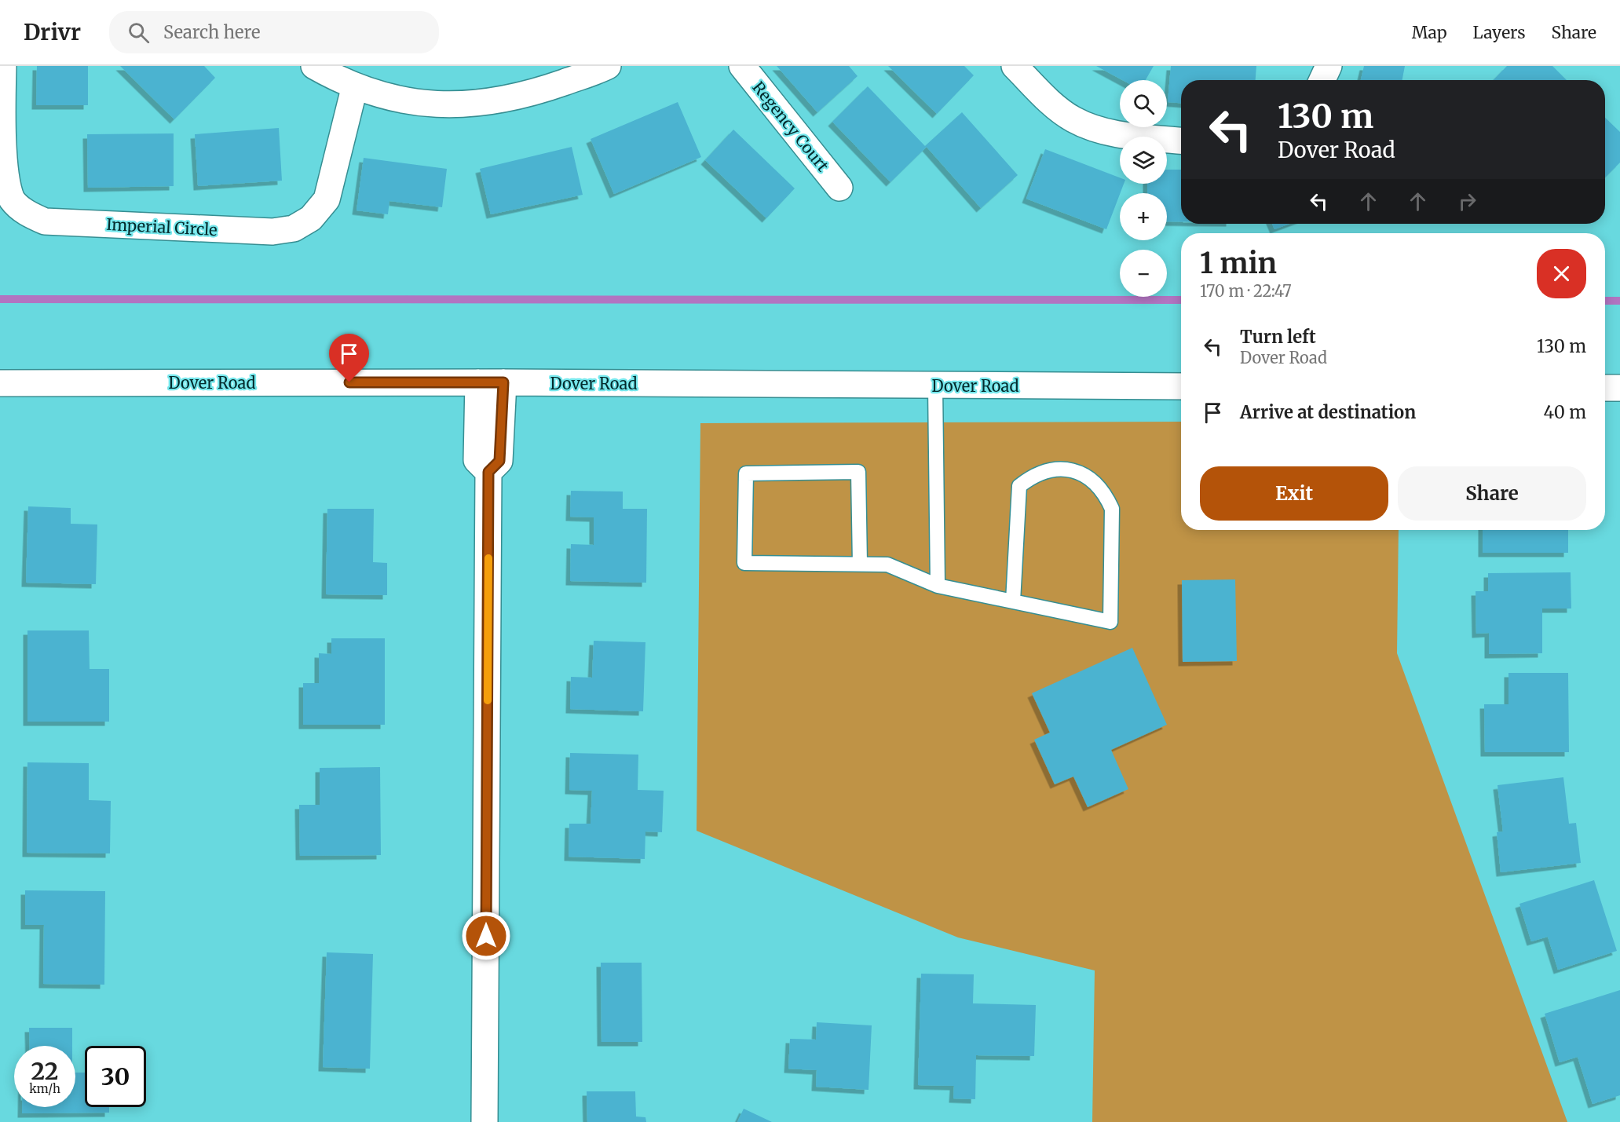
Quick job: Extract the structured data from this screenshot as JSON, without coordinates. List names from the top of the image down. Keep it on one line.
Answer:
{"streets":{"street":["Regency Court","Imperial Circle","Dover Road"]},"page":{"header":"Drivr","search":"Search here","nav":["Map","Layers","Share"],"map_buttons":["+","−"],"turn":["130 m","Dover Road"],"heading":["1 min","170 m · 22:47"],"list":[{"name":"Turn left","note":"Dover Road","value":"130 m"},{"name":"Arrive at destination","value":"40 m"}],"buttons":["Exit","Share"],"speed":"22 km/h","limit":"30"}}
